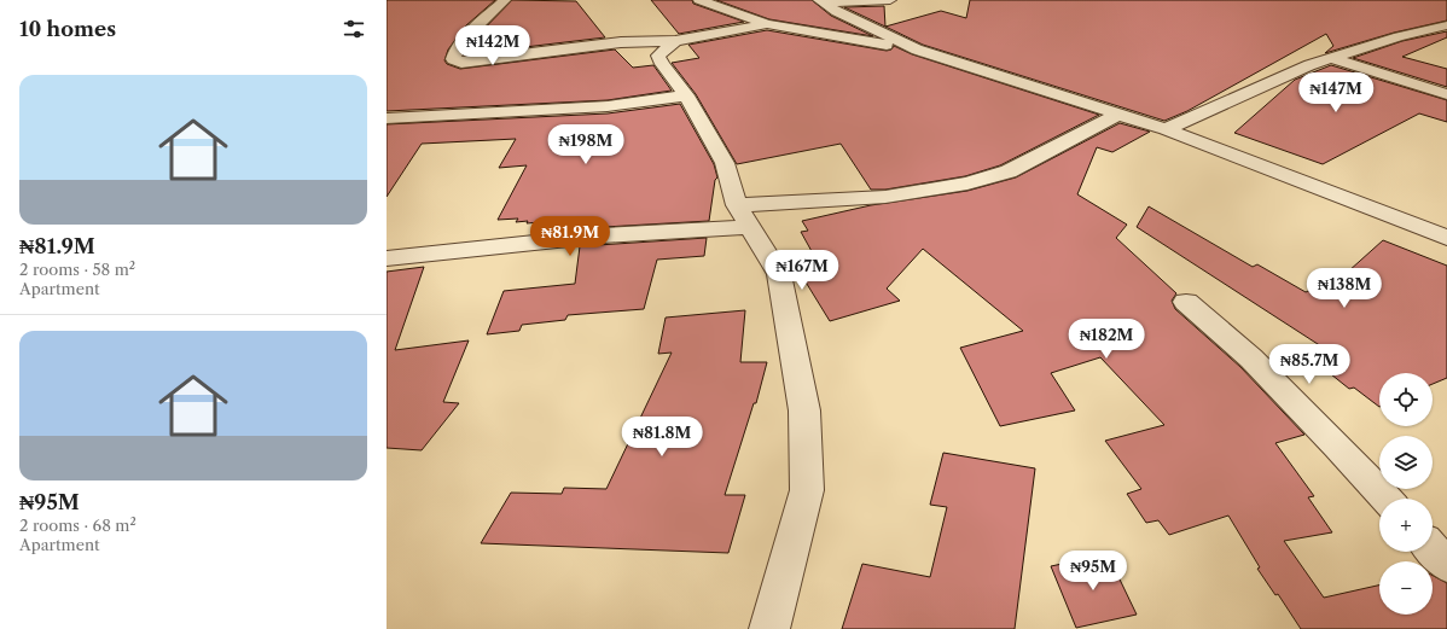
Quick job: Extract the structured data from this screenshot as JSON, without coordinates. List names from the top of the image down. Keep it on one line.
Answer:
{"page":{"heading":"10 homes","price":["₦142M","₦147M","₦198M","₦81.9M","₦167M","₦138M","₦182M","₦85.7M","₦81.8M","₦95M"],"list":[{"name":"₦81.9M","note":"2 rooms · 58 m² · Apartment"},{"name":"₦95M","note":"2 rooms · 68 m² · Apartment"}],"map_buttons":["+","−"]}}
